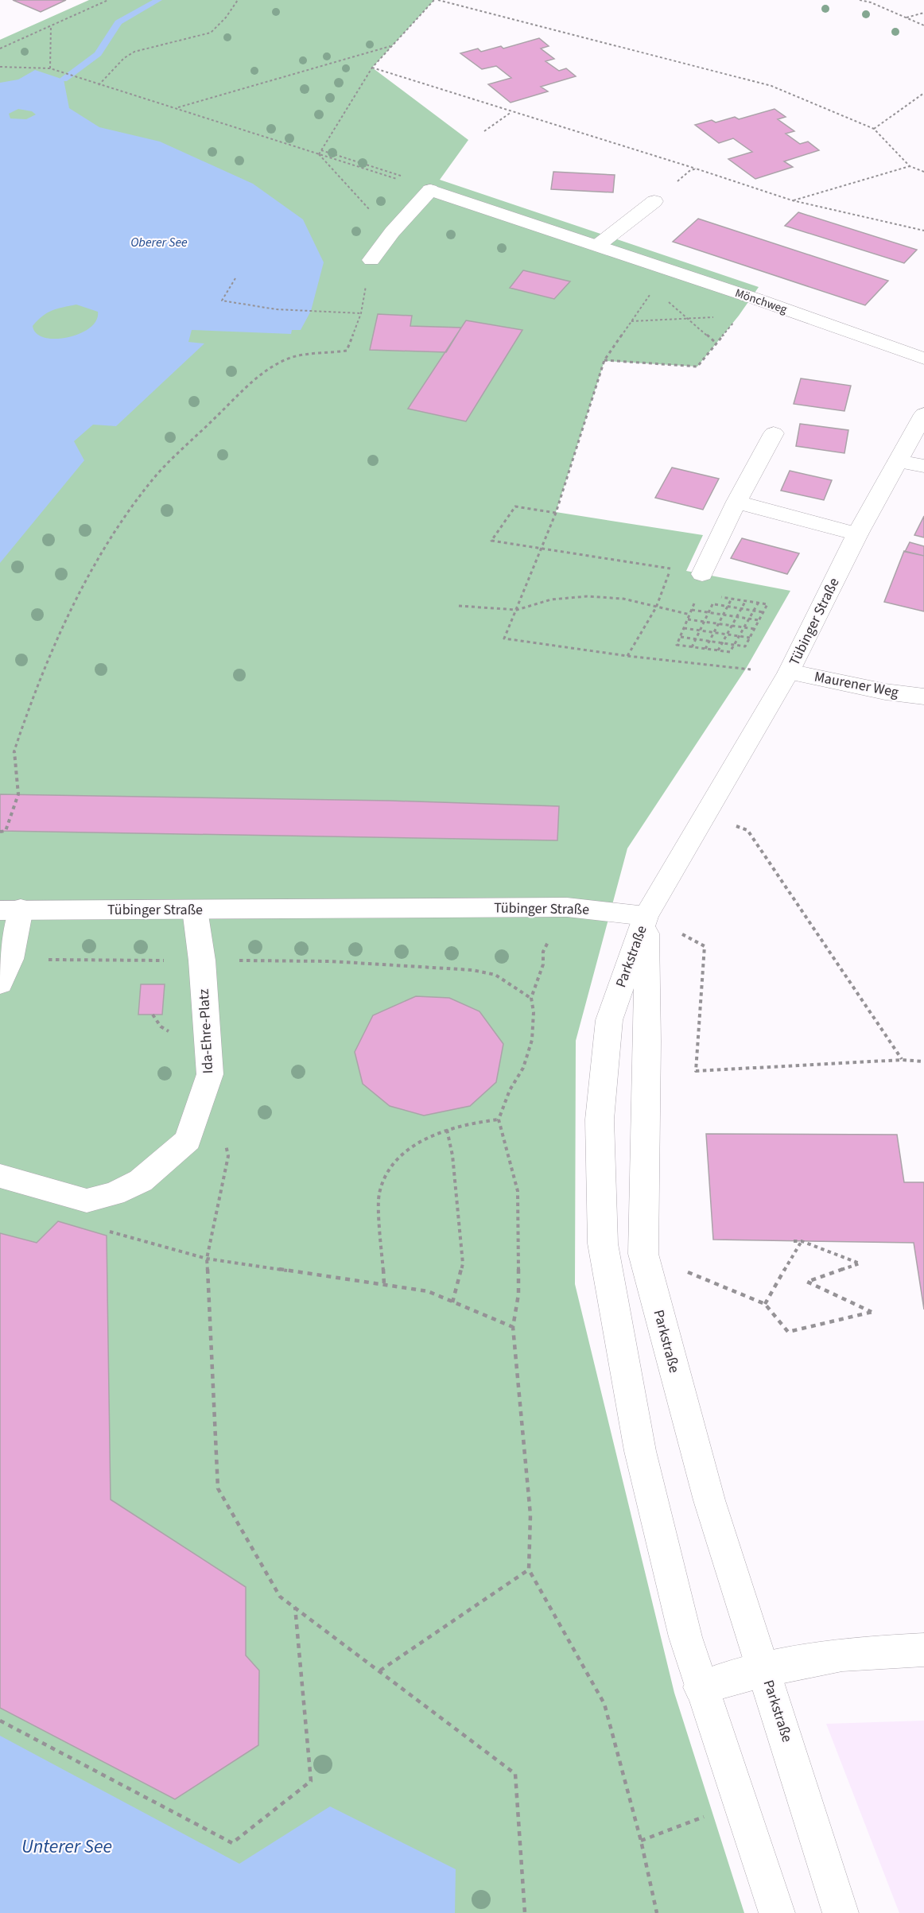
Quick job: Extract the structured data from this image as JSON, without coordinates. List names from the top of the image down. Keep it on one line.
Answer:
{"streets":{"main road":["Mönchweg","Tübinger Straße","Maurener Weg","Parkstraße","Ida-Ehre-Platz"]},"crossings":[["Tübinger Straße","Maurener Weg"],["Tübinger Straße","Parkstraße"],["Tübinger Straße","Ida-Ehre-Platz"]],"water":["Oberer See","Unterer See"]}
